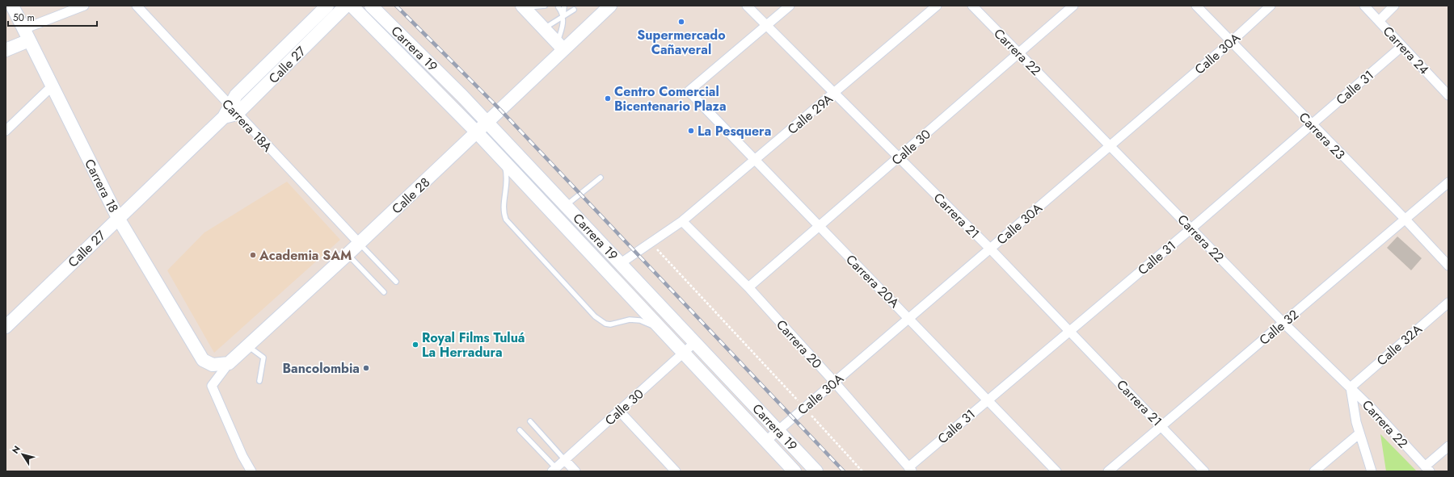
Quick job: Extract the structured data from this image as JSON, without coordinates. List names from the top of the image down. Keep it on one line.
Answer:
{"streets":{"main road":["Carrera 19","Calle 27","Carrera 18","Calle 28"],"street":["Carrera 24","Carrera 22","Calle 30A","Calle 31","Calle 29A","Carrera 18A","Carrera 23","Calle 30","Carrera 21","Carrera 20A","Calle 32","Carrera 20","Calle 32A"]},"crossings":[["Carrera 19","Calle 30A"],["Carrera 19","Calle 29A"],["Carrera 19","Calle 30"],["Carrera 19","Calle 28"],["Carrera 24","Calle 31"],["Carrera 22","Calle 30A"],["Carrera 22","Calle 31"],["Carrera 22","Calle 30"],["Carrera 22","Calle 32"],["Carrera 22","Calle 32A"],["Calle 30A","Carrera 23"],["Calle 30A","Carrera 21"],["Calle 30A","Carrera 20A"],["Calle 30A","Carrera 20"],["Calle 27","Carrera 18A"],["Calle 27","Carrera 18"],["Calle 31","Carrera 23"],["Calle 31","Carrera 21"],["Calle 31","Carrera 20A"],["Calle 31","Carrera 20"],["Calle 29A","Carrera 21"],["Calle 29A","Carrera 20A"],["Calle 29A","Carrera 20"],["Carrera 18A","Calle 28"],["Carrera 23","Calle 32"],["Calle 30","Carrera 21"],["Calle 30","Carrera 20A"],["Calle 30","Carrera 20"],["Carrera 18","Calle 28"],["Carrera 21","Carrera 20A"],["Carrera 21","Calle 32"]],"places":["Supermercado Cañaveral","Centro Comercial Bicentenario Plaza","La Pesquera","Academia SAM","Royal Films Tuluá La Herradura","Bancolombia"],"scale_bar":"50 m","north":"top left"}
